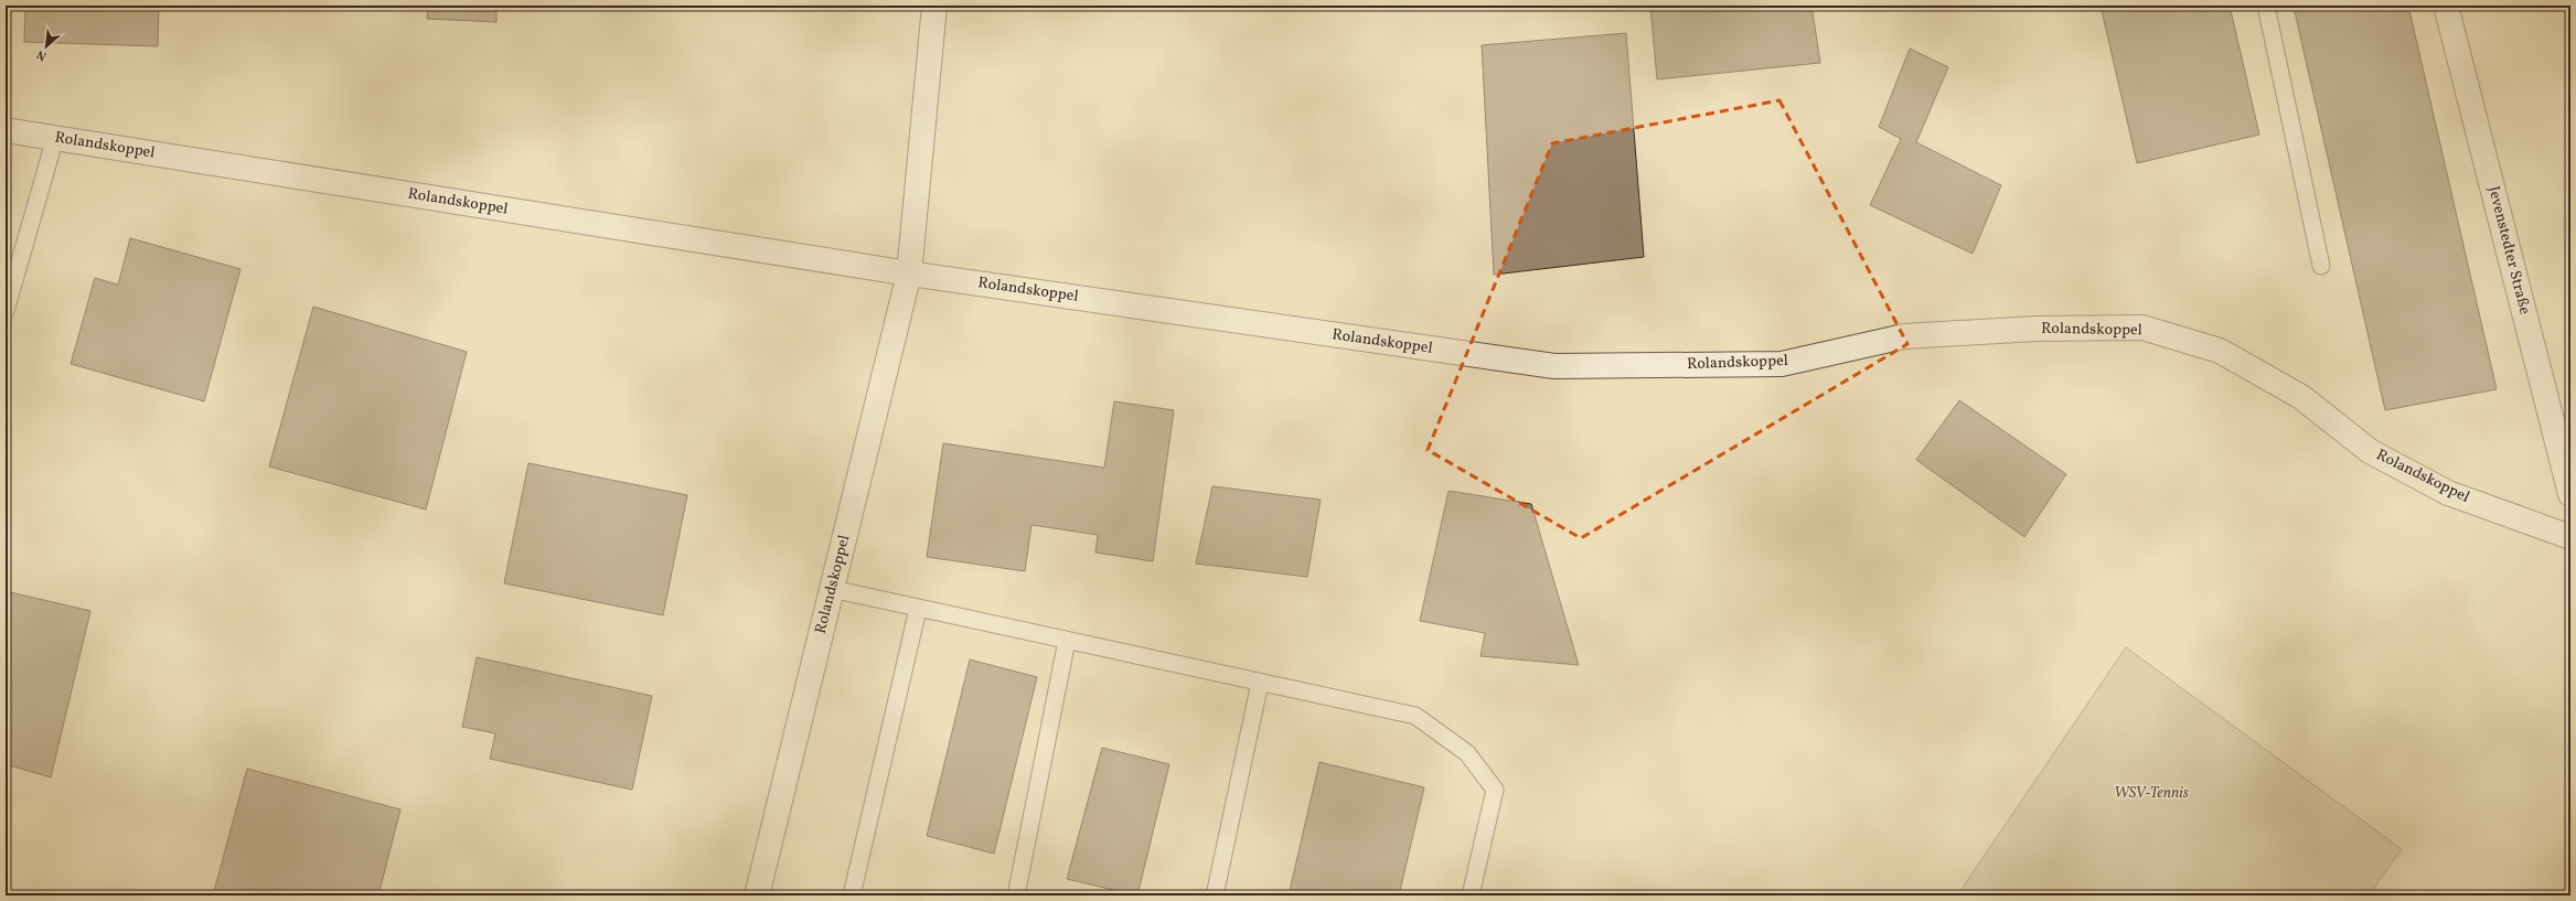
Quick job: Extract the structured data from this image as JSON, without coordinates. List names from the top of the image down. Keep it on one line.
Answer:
{"streets":{"street":["Rolandskoppel","Jevenstedter Straße"]},"parks":["WSV-Tennis"],"north":"bottom left"}
